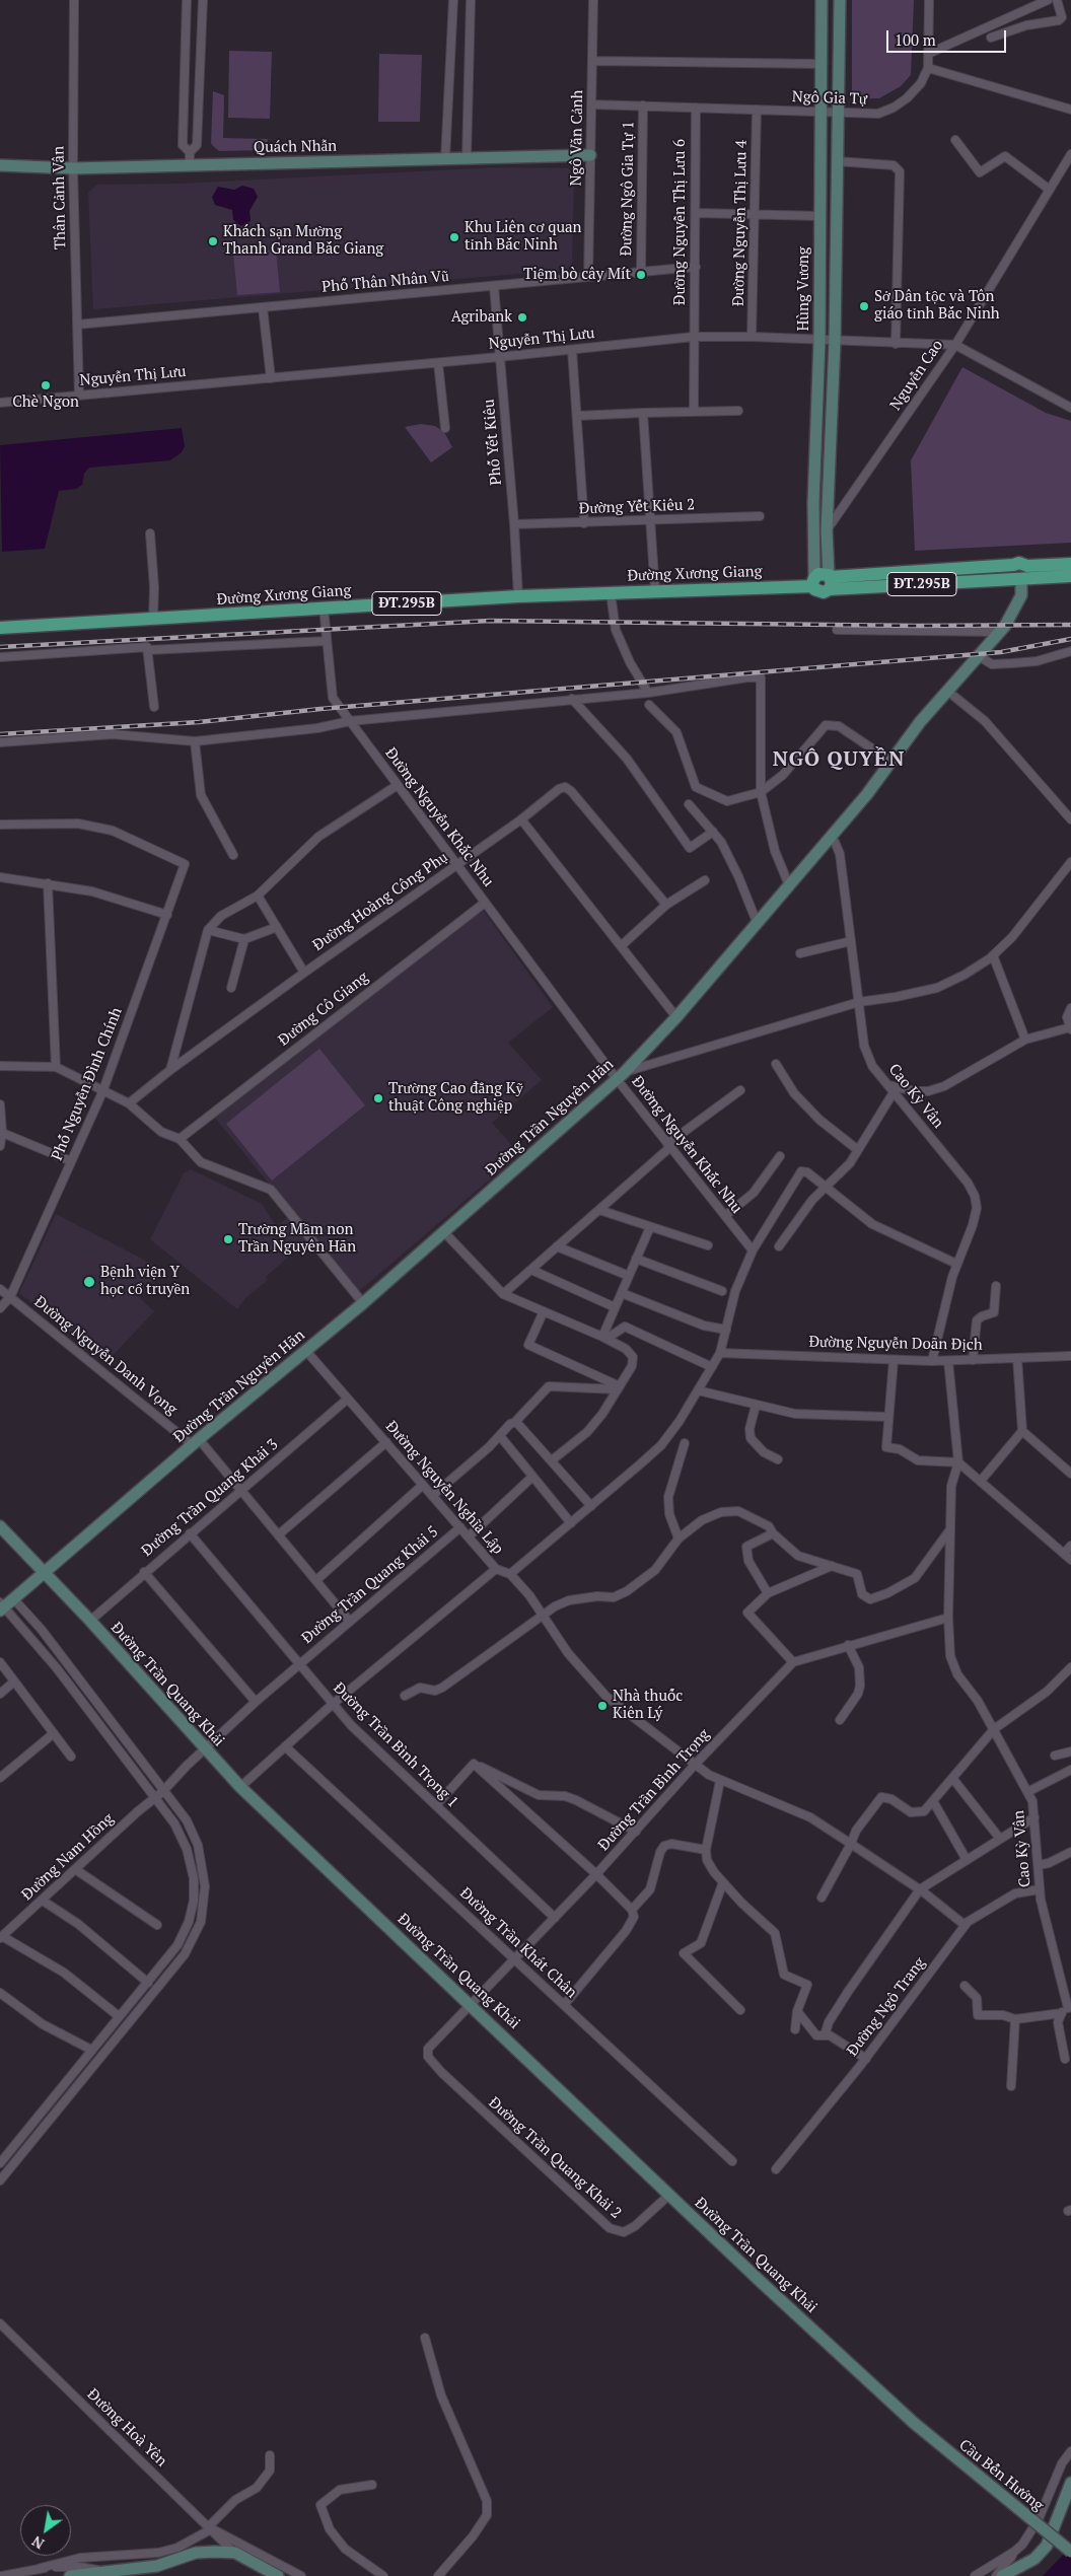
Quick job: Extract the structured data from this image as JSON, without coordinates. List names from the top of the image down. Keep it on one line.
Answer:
{"streets":{"main road":["Quách Nhẫn","Hùng Vương","Đường Xương Giang","ĐT.295B","Đường Trần Nguyên Hãn","Đường Trần Quang Khải","Cầu Bến Hướng"],"street":["Ngô Gia Tự","Ngô Văn Cảnh","Đường Ngô Gia Tự 1","Thân Cảnh Vân","Đường Nguyễn Thị Lưu 6","Đường Nguyễn Thị Lưu 4","Phố Thân Nhân Vũ","Nguyễn Thị Lưu","Nguyễn Cao","Phố Yết Kiêu","Đường Yết Kiêu 2","Đường Nguyễn Khắc Nhu","Đường Hoàng Công Phụ","Đường Cô Giang","Phố Nguyễn Đình Chính","Cao Kỳ Vân","Đường Nguyễn Doãn Địch","Đường Nguyễn Danh Vọng","Đường Nguyễn Nghĩa Lập","Đường Trần Quang Khải 3","Đường Trần Quang Khải 5","Đường Trần Bình Trọng 1","Đường Trần Bình Trọng","Đường Nam Hồng","Đường Trần Khát Chân","Đường Ngô Trang","Đường Trần Quang Khải 2","Đường Hoà Yên"]},"crossings":[["Ngô Gia Tự","Ngô Văn Cảnh"],["Ngô Gia Tự","Đường Ngô Gia Tự 1"],["Ngô Gia Tự","Đường Nguyễn Thị Lưu 6"],["Ngô Gia Tự","Đường Nguyễn Thị Lưu 4"],["Ngô Gia Tự","Hùng Vương"],["Ngô Văn Cảnh","Quách Nhẫn"],["Ngô Văn Cảnh","Phố Thân Nhân Vũ"],["Quách Nhẫn","Thân Cảnh Vân"],["Đường Ngô Gia Tự 1","Phố Thân Nhân Vũ"],["Thân Cảnh Vân","Phố Thân Nhân Vũ"],["Thân Cảnh Vân","Nguyễn Thị Lưu"],["Đường Nguyễn Thị Lưu 6","Phố Thân Nhân Vũ"],["Đường Nguyễn Thị Lưu 6","Nguyễn Thị Lưu"],["Đường Nguyễn Thị Lưu 4","Nguyễn Thị Lưu"],["Phố Thân Nhân Vũ","Phố Yết Kiêu"],["Hùng Vương","Nguyễn Thị Lưu"],["Hùng Vương","Nguyễn Cao"],["Hùng Vương","Đường Xương Giang"],["Hùng Vương","ĐT.295B"],["Nguyễn Thị Lưu","Nguyễn Cao"],["Nguyễn Thị Lưu","Phố Yết Kiêu"],["Phố Yết Kiêu","Đường Yết Kiêu 2"],["Phố Yết Kiêu","Đường Xương Giang"],["Đường Xương Giang","ĐT.295B"],["Đường Xương Giang","Đường Nguyễn Khắc Nhu"],["ĐT.295B","Đường Trần Nguyên Hãn"],["Đường Nguyễn Khắc Nhu","Đường Hoàng Công Phụ"],["Đường Nguyễn Khắc Nhu","Đường Cô Giang"],["Đường Nguyễn Khắc Nhu","Đường Trần Nguyên Hãn"],["Phố Nguyễn Đình Chính","Đường Nguyễn Danh Vọng"],["Cao Kỳ Vân","Đường Trần Nguyên Hãn"],["Cao Kỳ Vân","Đường Nguyễn Doãn Địch"],["Cao Kỳ Vân","Đường Trần Bình Trọng"],["Cao Kỳ Vân","Đường Ngô Trang"],["Đường Trần Nguyên Hãn","Đường Nguyễn Danh Vọng"],["Đường Trần Nguyên Hãn","Đường Nguyễn Nghĩa Lập"],["Đường Trần Nguyên Hãn","Đường Trần Quang Khải"],["Đường Nguyễn Danh Vọng","Đường Trần Quang Khải 3"],["Đường Nguyễn Danh Vọng","Đường Trần Quang Khải 5"],["Đường Nguyễn Nghĩa Lập","Đường Trần Quang Khải 3"],["Đường Nguyễn Nghĩa Lập","Đường Trần Quang Khải 5"],["Đường Nguyễn Nghĩa Lập","Đường Trần Bình Trọng"],["Đường Nguyễn Nghĩa Lập","Đường Ngô Trang"],["Đường Trần Quang Khải 3","Đường Trần Quang Khải"],["Đường Trần Quang Khải 3","Đường Trần Bình Trọng 1"],["Đường Trần Quang Khải 5","Đường Trần Bình Trọng 1"],["Đường Trần Quang Khải 5","Đường Nam Hồng"],["Đường Trần Quang Khải","Đường Trần Bình Trọng"],["Đường Trần Quang Khải","Đường Nam Hồng"],["Đường Trần Quang Khải","Đường Trần Quang Khải 2"],["Đường Trần Quang Khải","Cầu Bến Hướng"],["Đường Trần Bình Trọng 1","Đường Trần Bình Trọng"],["Đường Trần Bình Trọng","Đường Trần Khát Chân"],["Đường Trần Bình Trọng","Đường Trần Quang Khải 2"]],"districts":["NGÔ QUYỀN"],"places":["Khu Liên cơ quan tỉnh Bắc Ninh","Khách sạn Mường Thanh Grand Bắc Giang","Tiệm bò cây Mít","Sở Dân tộc và Tôn giáo tỉnh Bắc Ninh","Agribank","Chè Ngon","Trường Cao đẳng Kỹ thuật Công nghiệp","Trường Mầm non Trần Nguyên Hãn","Bệnh viện Y học cổ truyền","Nhà thuốc Kiên Lý"],"scale_bar":"100 m","north":"bottom left"}
